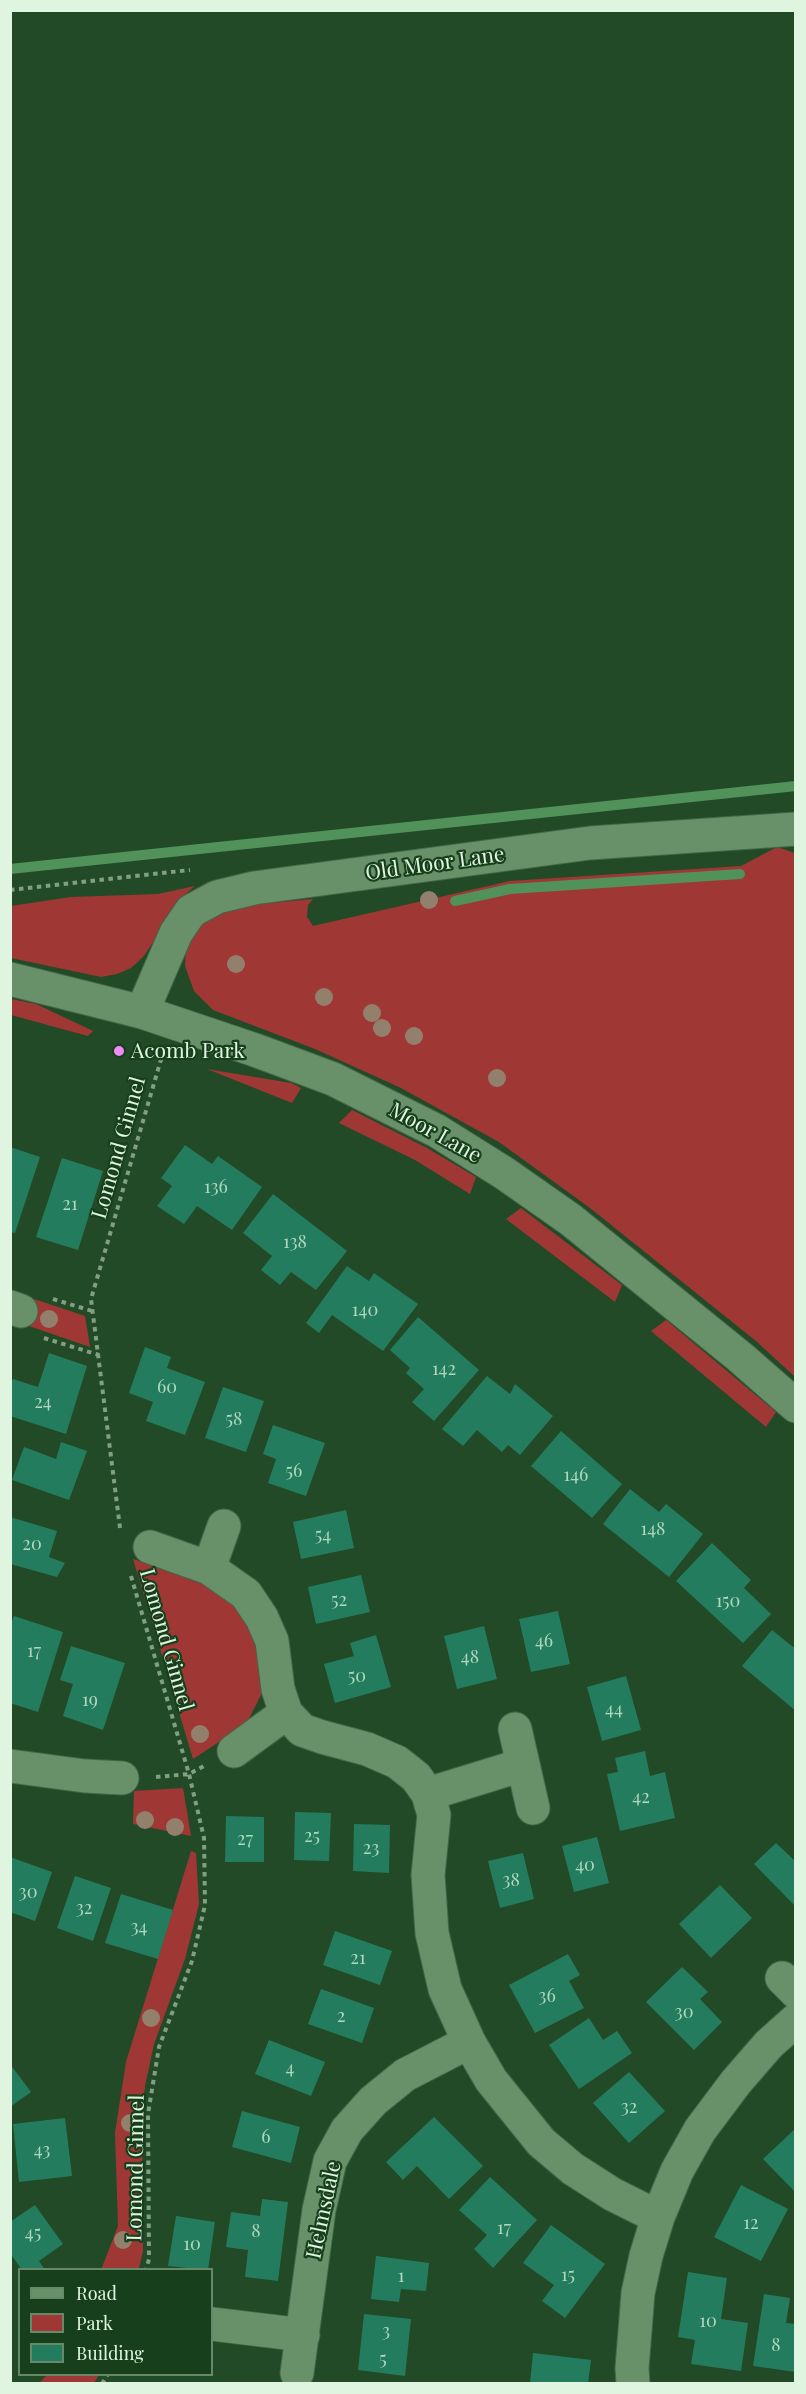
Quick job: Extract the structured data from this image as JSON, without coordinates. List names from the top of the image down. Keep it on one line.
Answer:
{"streets":{"street":["Old Moor Lane","Moor Lane","Helmsdale"],"path":["Lomond Ginnel"]},"crossings":[["Old Moor Lane","Moor Lane"],["Old Moor Lane","Lomond Ginnel"],["Moor Lane","Lomond Ginnel"]],"places":["Acomb Park"],"house_numbers":["136","21","138","140","142","60","24","58","56","146","148","54","20","52","150","46","17","48","50","19","44","42","25","27","23","40","38","30","32","34","21","36","30","2","4","32","6","43","12","17","8","45","10","15","1","10","3","8","5"],"legend":["Road","Park","Building"]}
